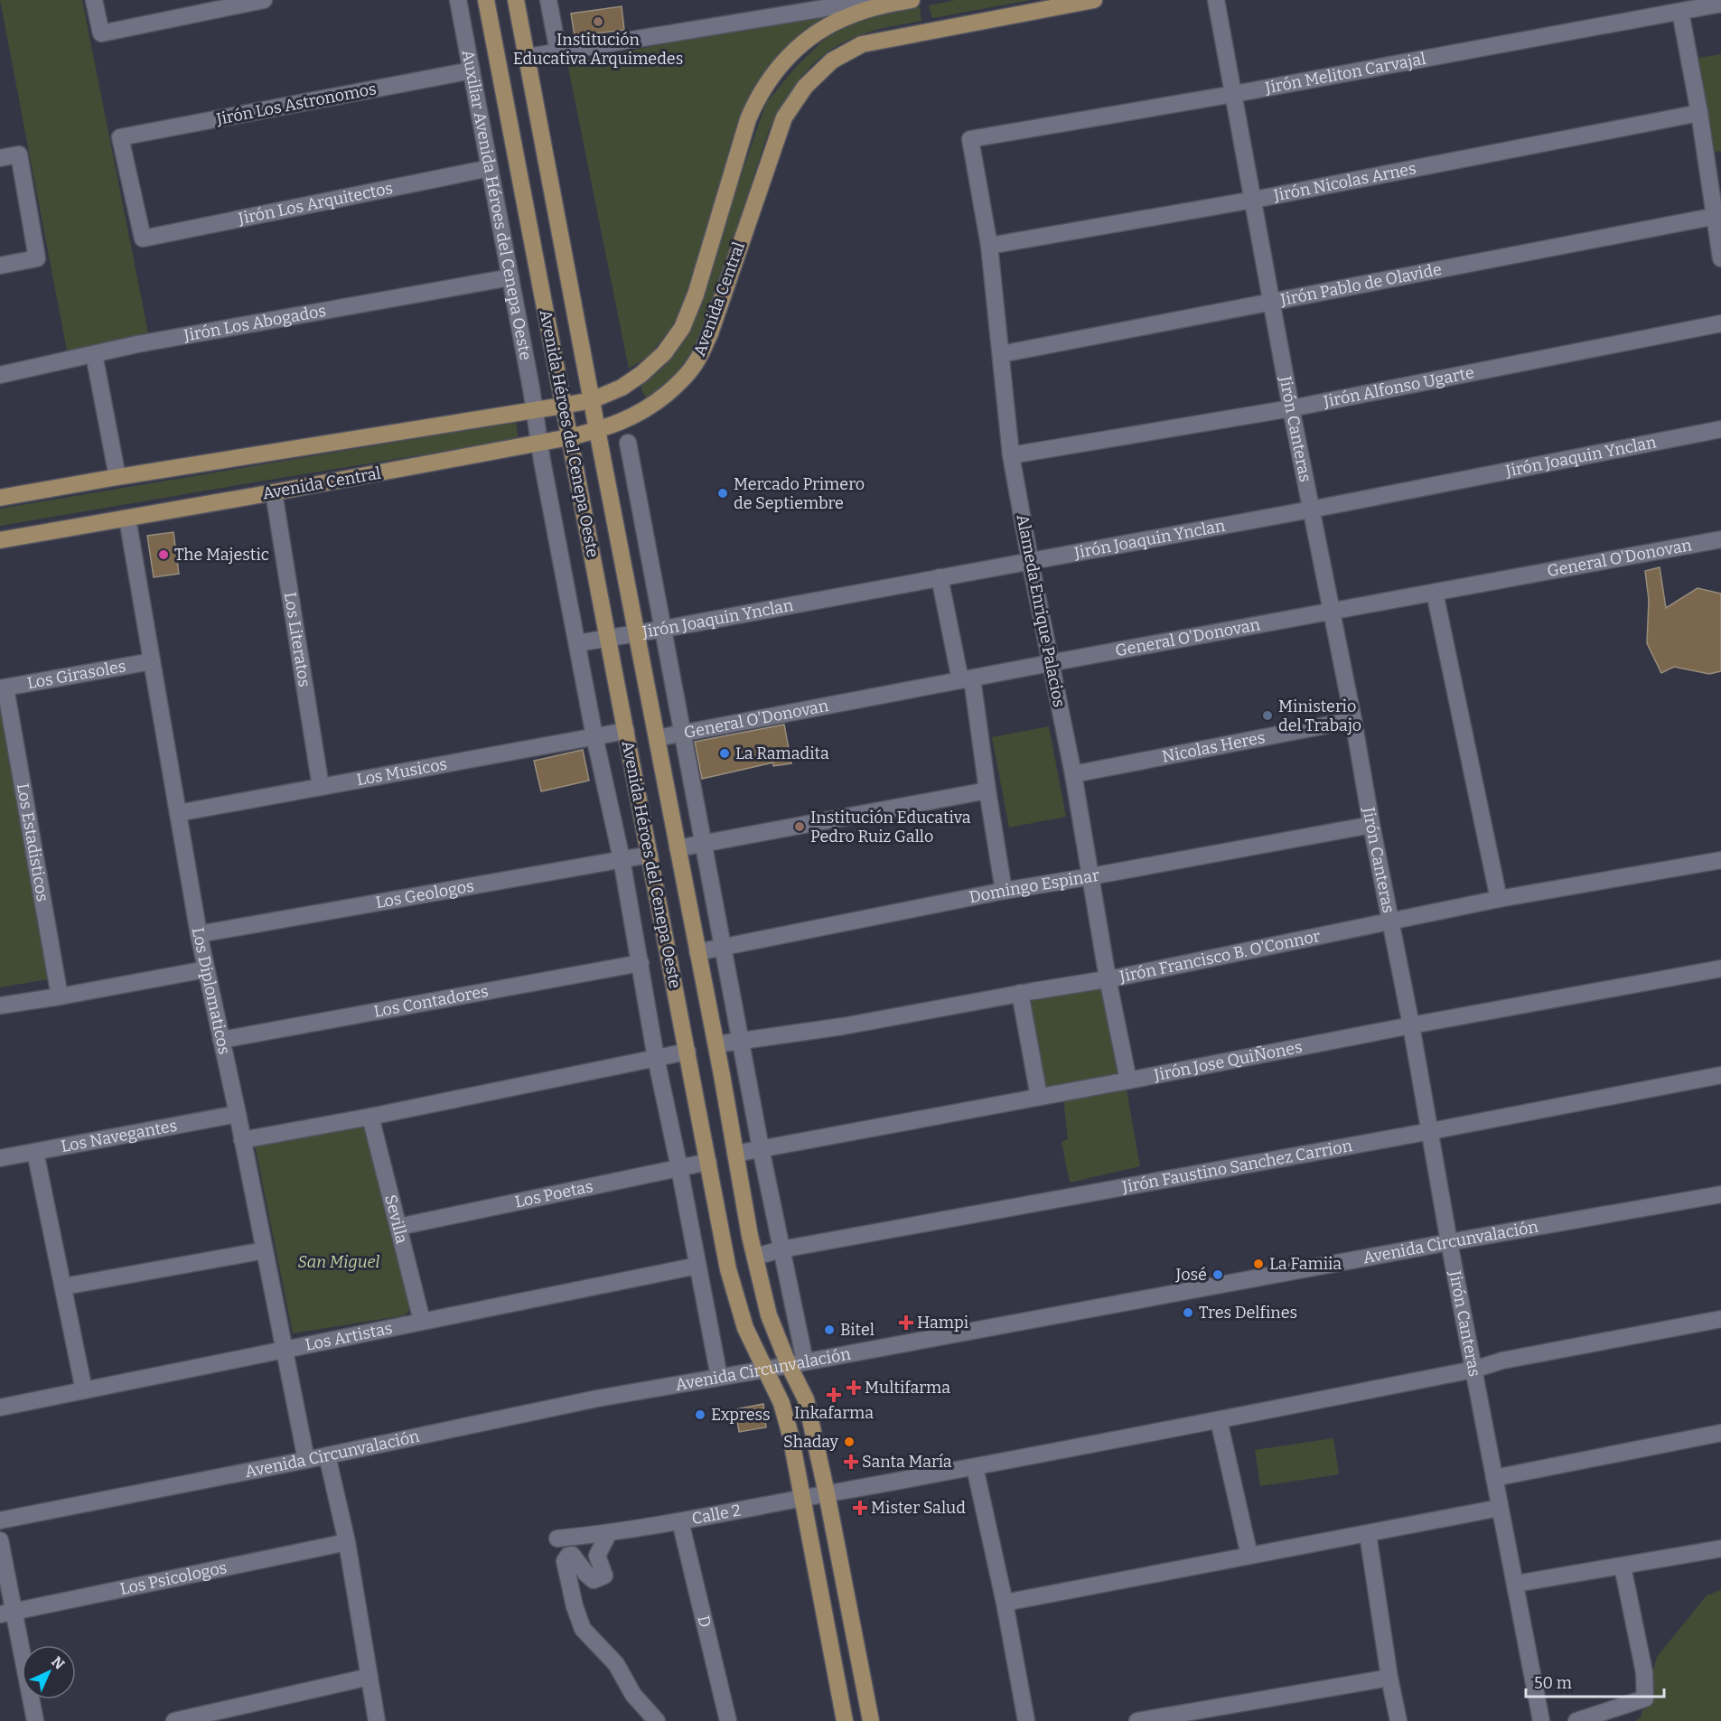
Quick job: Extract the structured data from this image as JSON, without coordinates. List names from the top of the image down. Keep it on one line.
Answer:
{"streets":{"main road":["Avenida Central","Avenida Héroes del Cenepa Oeste"],"street":["Jirón Meliton Carvajal","Jirón Los Astronomos","Jirón Nicolas Arnes","Jirón Los Arquitectos","Auxiliar Avenida Héroes del Cenepa Oeste","Jirón Pablo de Olavide","Jirón Los Abogados","Jirón Alfonso Ugarte","Jirón Canteras","Jirón Joaquin Ynclan","General O'Donovan","Alameda Enrique Palacios","Los Literatos","Los Girasoles","Nicolas Heres","Los Musicos","Los Estadisticos","Domingo Espinar","Los Geologos","Jirón Francisco B. O'Connor","Los Diplomaticos","Los Contadores","Jirón Jose QuiÑones","Los Navegantes","Jirón Faustino Sanchez Carrion","Los Poetas","Sevilla","Avenida Circunvalación","Los Artistas","Calle 2","Los Psicologos","D"]},"crossings":[["Jirón Meliton Carvajal","Jirón Canteras"],["Jirón Meliton Carvajal","Alameda Enrique Palacios"],["Jirón Los Astronomos","Jirón Los Arquitectos"],["Jirón Los Astronomos","Auxiliar Avenida Héroes del Cenepa Oeste"],["Jirón Nicolas Arnes","Jirón Canteras"],["Jirón Nicolas Arnes","Alameda Enrique Palacios"],["Jirón Los Arquitectos","Auxiliar Avenida Héroes del Cenepa Oeste"],["Auxiliar Avenida Héroes del Cenepa Oeste","Avenida Central"],["Auxiliar Avenida Héroes del Cenepa Oeste","Jirón Los Abogados"],["Auxiliar Avenida Héroes del Cenepa Oeste","Jirón Joaquin Ynclan"],["Auxiliar Avenida Héroes del Cenepa Oeste","Los Musicos"],["Auxiliar Avenida Héroes del Cenepa Oeste","Los Geologos"],["Auxiliar Avenida Héroes del Cenepa Oeste","Los Contadores"],["Auxiliar Avenida Héroes del Cenepa Oeste","Los Poetas"],["Auxiliar Avenida Héroes del Cenepa Oeste","Avenida Circunvalación"],["Auxiliar Avenida Héroes del Cenepa Oeste","Los Artistas"],["Jirón Pablo de Olavide","Jirón Canteras"],["Jirón Pablo de Olavide","Alameda Enrique Palacios"],["Avenida Central","Avenida Héroes del Cenepa Oeste"],["Avenida Central","Los Literatos"],["Avenida Central","Los Diplomaticos"],["Jirón Alfonso Ugarte","Jirón Canteras"],["Jirón Alfonso Ugarte","Alameda Enrique Palacios"],["Jirón Canteras","Jirón Joaquin Ynclan"],["Jirón Canteras","General O'Donovan"],["Jirón Canteras","Nicolas Heres"],["Jirón Canteras","Domingo Espinar"],["Jirón Canteras","Jirón Francisco B. O'Connor"],["Jirón Canteras","Jirón Jose QuiÑones"],["Jirón Canteras","Jirón Faustino Sanchez Carrion"],["Jirón Canteras","Avenida Circunvalación"],["Jirón Canteras","Calle 2"],["Avenida Héroes del Cenepa Oeste","Jirón Joaquin Ynclan"],["Avenida Héroes del Cenepa Oeste","General O'Donovan"],["Avenida Héroes del Cenepa Oeste","Los Musicos"],["Avenida Héroes del Cenepa Oeste","Domingo Espinar"],["Avenida Héroes del Cenepa Oeste","Los Geologos"],["Avenida Héroes del Cenepa Oeste","Jirón Francisco B. O'Connor"],["Avenida Héroes del Cenepa Oeste","Jirón Jose QuiÑones"],["Avenida Héroes del Cenepa Oeste","Jirón Faustino Sanchez Carrion"],["Avenida Héroes del Cenepa Oeste","Los Poetas"],["Avenida Héroes del Cenepa Oeste","Avenida Circunvalación"],["Avenida Héroes del Cenepa Oeste","Calle 2"],["Jirón Joaquin Ynclan","Alameda Enrique Palacios"],["General O'Donovan","Alameda Enrique Palacios"],["Alameda Enrique Palacios","Nicolas Heres"],["Alameda Enrique Palacios","Domingo Espinar"],["Alameda Enrique Palacios","Jirón Francisco B. O'Connor"],["Alameda Enrique Palacios","Jirón Jose QuiÑones"],["Los Literatos","Los Musicos"],["Los Girasoles","Los Estadisticos"],["Los Girasoles","Los Diplomaticos"],["Los Musicos","Los Diplomaticos"],["Los Geologos","Los Diplomaticos"],["Los Diplomaticos","Los Contadores"],["Los Diplomaticos","Los Navegantes"],["Los Diplomaticos","Avenida Circunvalación"],["Los Diplomaticos","Los Artistas"],["Los Poetas","Sevilla"],["Sevilla","Los Artistas"],["Calle 2","D"]],"parks":["San Miguel"],"places":{"other":["Institución Educativa Arquimedes","Mercado Primero de Septiembre","The Majestic","Ministerio del Trabajo","La Ramadita","Institución Educativa Pedro Ruiz Gallo","La Famiia","José","Tres Delfines","Bitel","Express","Shaday"],"health":["Hampi","Multifarma","Inkafarma","Santa María","Mister Salud"]},"scale_bar":"50 m","north":"top right"}
